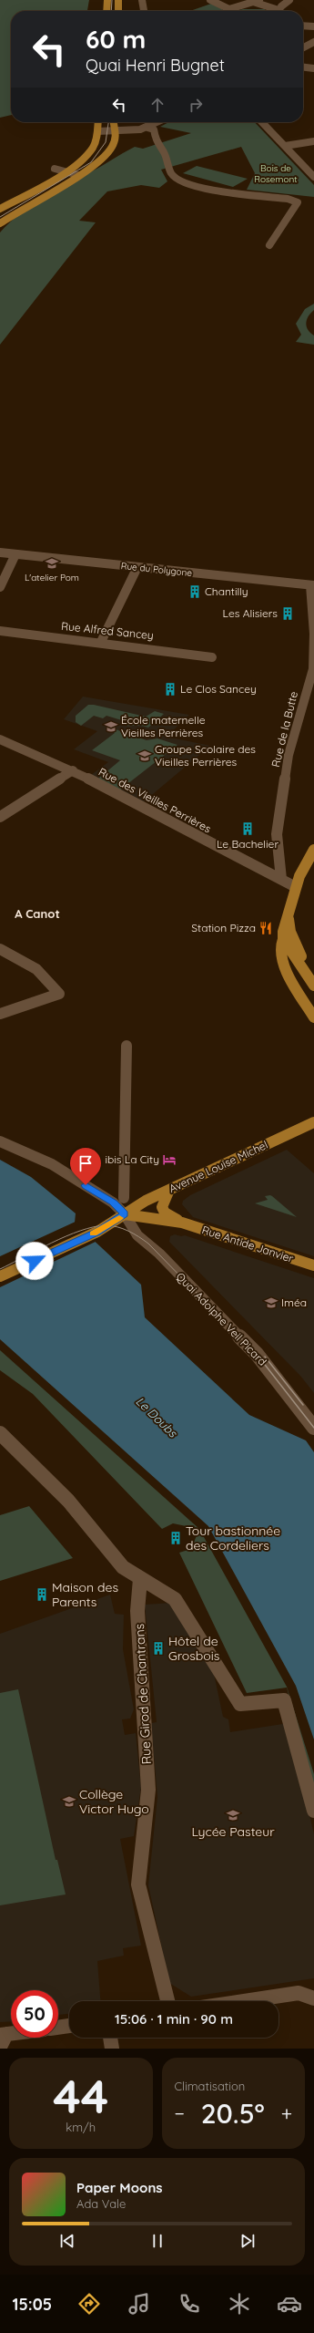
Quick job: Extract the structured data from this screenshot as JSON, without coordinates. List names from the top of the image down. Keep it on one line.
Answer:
{"streets":{"main road":["Avenue Louise Michel","Rue Antide Janvier"],"street":["Rue du Polygone","Rue Alfred Sancey","Rue de la Butte","Rue des Vieilles Perrières","Quai Adolphe Veil Picard","Rue Girod de Chantrans"]},"crossings":[["Rue du Polygone","Rue de la Butte"],["Rue de la Butte","Rue des Vieilles Perrières"],["Avenue Louise Michel","Rue Antide Janvier"],["Avenue Louise Michel","Quai Adolphe Veil Picard"],["Rue Antide Janvier","Quai Adolphe Veil Picard"]],"districts":["A Canot"],"water":["Le Doubs"],"parks":["Bois de Rosemont"],"places":{"school or university":["L'atelier Pom","École maternelle Vieilles Perrières","Groupe Scolaire des Vieilles Perrières","Iméa","Collège Victor Hugo","Lycée Pasteur"],"building":["Chantilly","Les Alisiers","Le Clos Sancey","Le Bachelier","Tour bastionnée des Cordeliers","Maison des Parents","Hôtel de Grosbois"],"restaurant":["Station Pizza"],"hotel":["ibis La City"]},"page":{"turn":["60 m","Quai Henri Bugnet"],"limit":"50","trip":"15:06 · 1 min · 90 m","tile":[["44","km/h"],"Climatisation"],"heat":["−","20.5°","+"],"song":["Paper Moons","Ada Vale"],"tabs":"15:05"}}
